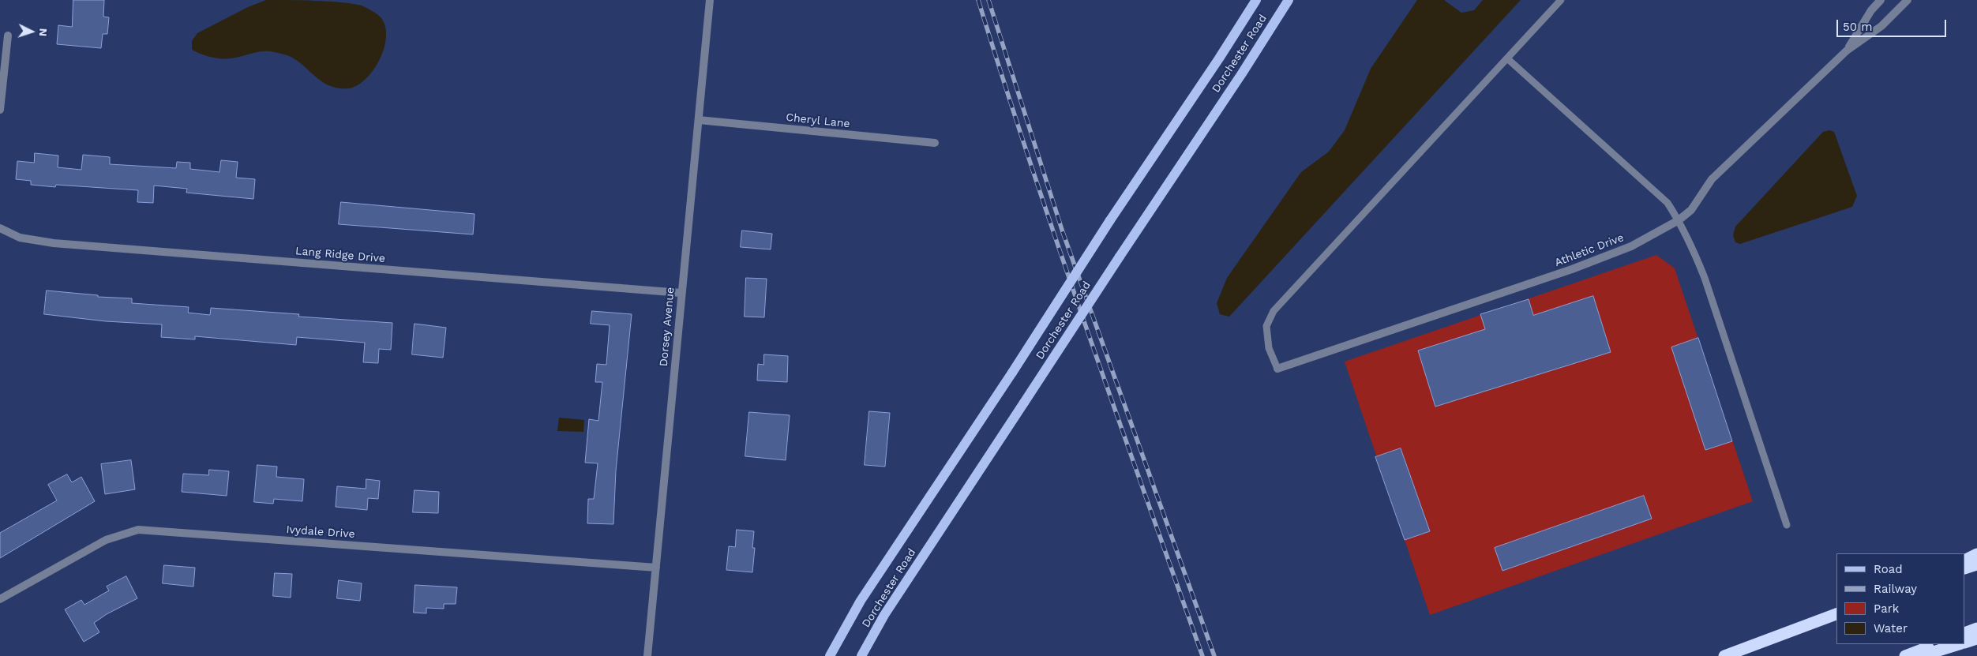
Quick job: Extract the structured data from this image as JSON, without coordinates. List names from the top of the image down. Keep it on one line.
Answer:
{"streets":{"main road":["Dorchester Road"],"street":["Cheryl Lane","Athletic Drive","Lang Ridge Drive","Dorsey Avenue","Ivydale Drive"]},"crossings":[["Cheryl Lane","Dorsey Avenue"],["Lang Ridge Drive","Dorsey Avenue"],["Dorsey Avenue","Ivydale Drive"]],"legend":["Road","Railway","Park","Water"],"scale_bar":"50 m","north":"right"}
